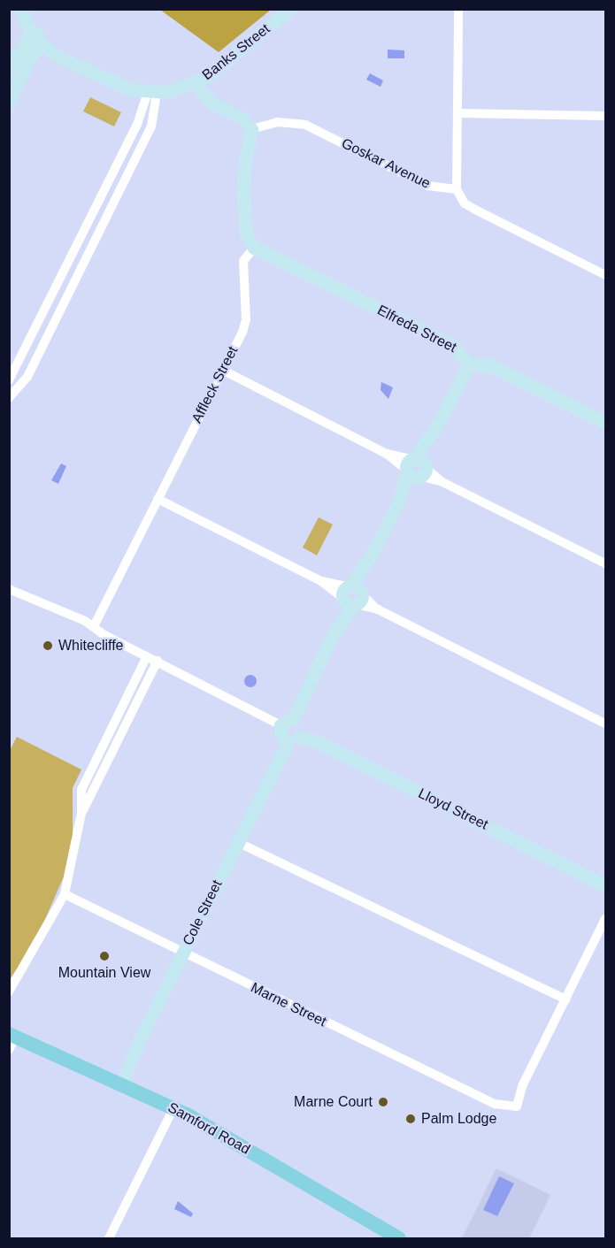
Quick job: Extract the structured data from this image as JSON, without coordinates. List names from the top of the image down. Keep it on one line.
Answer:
{"streets":{"main road":["Samford Road"],"street":["Banks Street","Goskar Avenue","Elfreda Street","Affleck Street","Lloyd Street","Cole Street","Marne Street"]},"crossings":[["Elfreda Street","Affleck Street"],["Lloyd Street","Cole Street"],["Cole Street","Marne Street"],["Cole Street","Samford Road"]],"places":["Whitecliffe","Mountain View","Marne Court","Palm Lodge"]}
